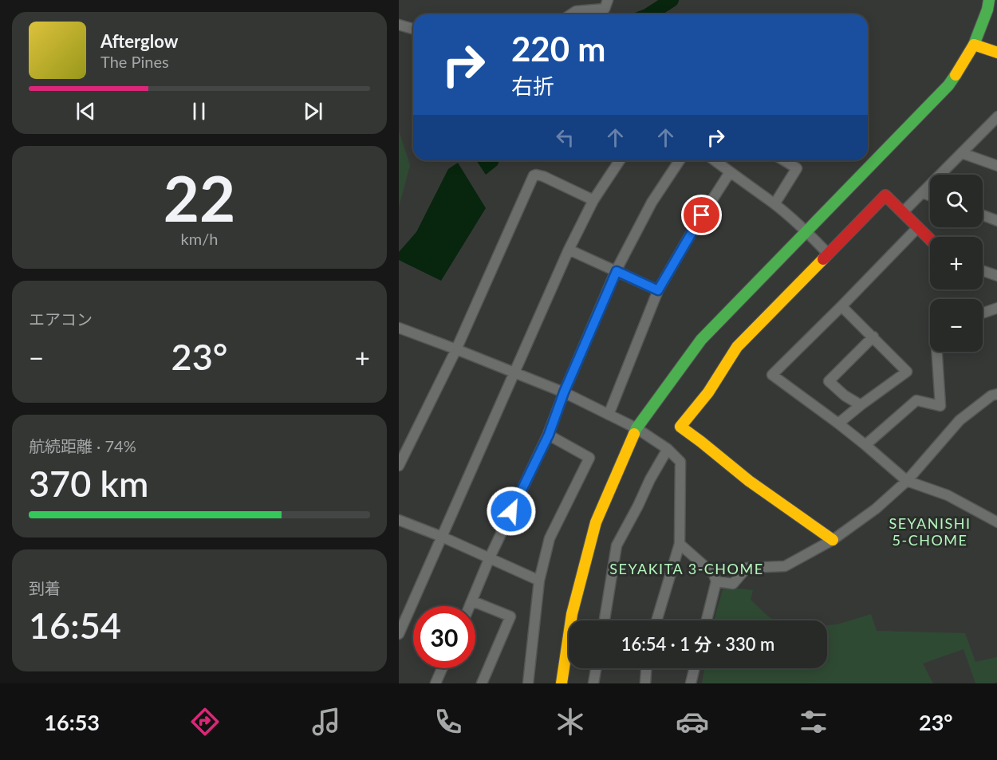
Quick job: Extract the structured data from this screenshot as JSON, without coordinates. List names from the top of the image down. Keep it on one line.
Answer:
{"districts":["SEYANISHI 5-CHOME","SEYAKITA 3-CHOME"],"page":{"turn":["220 m","右折"],"song":["Afterglow","The Pines"],"tile":[["22","km/h"],"エアコン",["航続距離 · 74%","370 km"],["到着","16:54"]],"map_buttons":["+","−"],"heat":["−","23°","+"],"limit":"30","trip":"16:54 · 1 分 · 330 m","tabs":["16:53","23°"]}}
